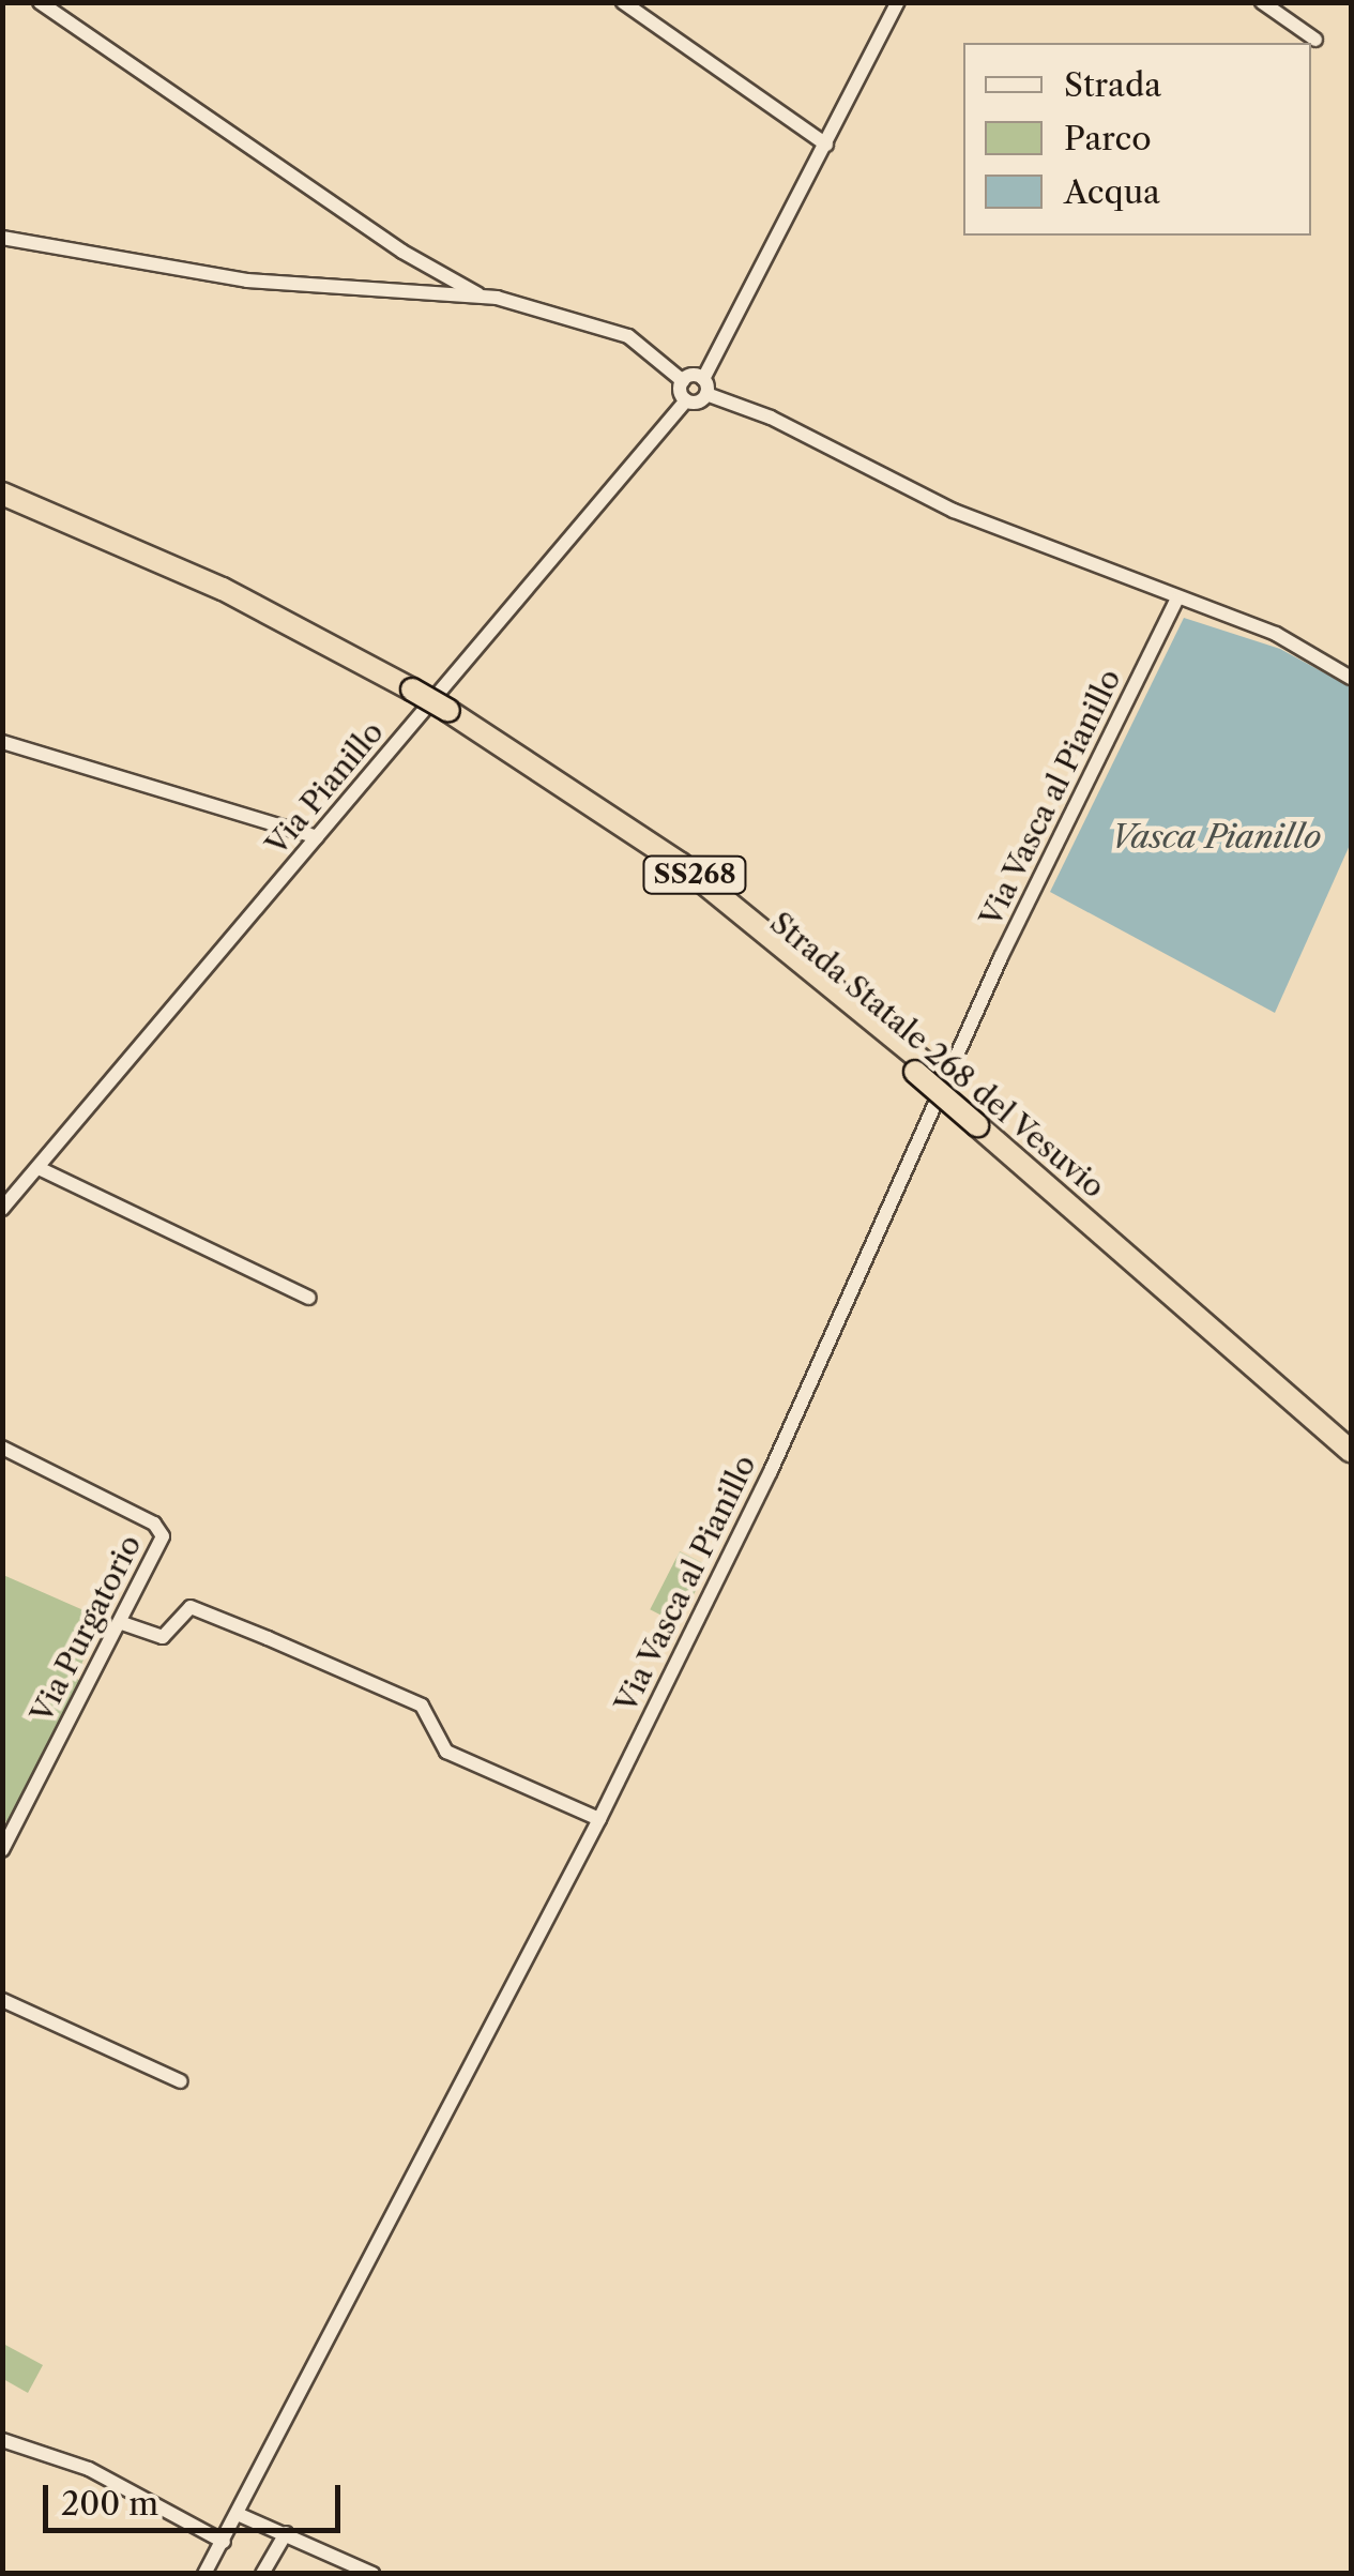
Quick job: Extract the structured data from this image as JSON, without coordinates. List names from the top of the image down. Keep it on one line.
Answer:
{"streets":{"highway":["SS268","Strada Statale 268 del Vesuvio"],"street":["Via Pianillo","Via Vasca al Pianillo","Via Purgatorio"]},"water":["Vasca Pianillo"],"legend":["Strada","Parco","Acqua"],"scale_bar":"200 m"}
